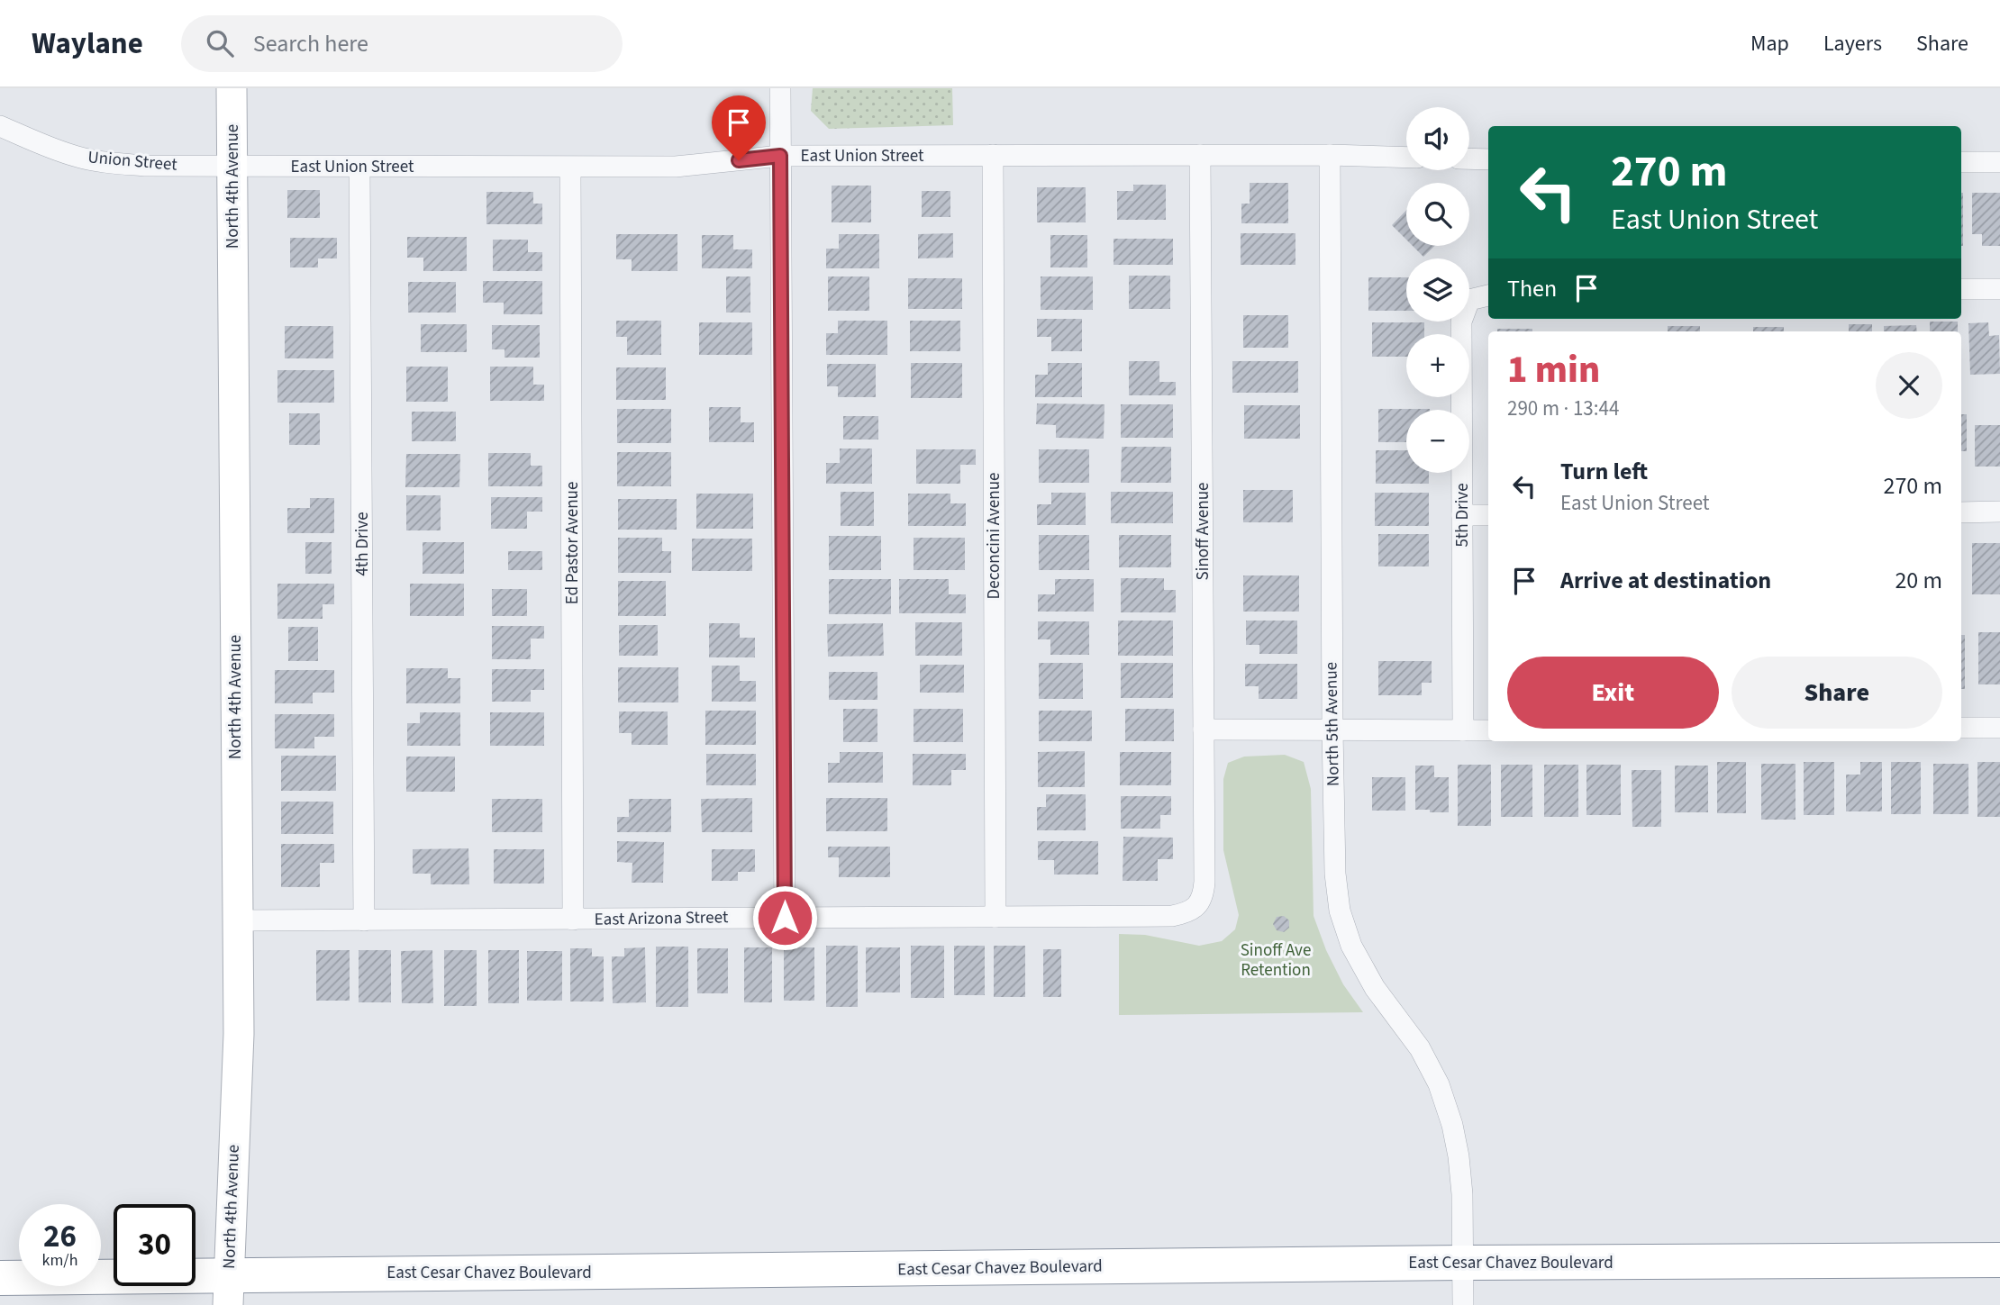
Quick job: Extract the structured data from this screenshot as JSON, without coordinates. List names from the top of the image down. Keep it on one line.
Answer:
{"streets":{"highway":["East Cesar Chavez Boulevard"],"street":["East Union Street","Union Street","North 4th Avenue","5th Drive","Sinoff Avenue","Deconcini Avenue","Ed Pastor Avenue","4th Drive","North 5th Avenue","East Arizona Street"]},"crossings":[["East Union Street","Union Street"],["East Union Street","North 4th Avenue"],["East Union Street","Sinoff Avenue"],["East Union Street","Deconcini Avenue"],["East Union Street","Ed Pastor Avenue"],["East Union Street","4th Drive"],["East Union Street","North 5th Avenue"],["Union Street","North 4th Avenue"],["North 4th Avenue","East Arizona Street"],["North 4th Avenue","East Cesar Chavez Boulevard"],["Sinoff Avenue","East Arizona Street"],["Deconcini Avenue","East Arizona Street"],["Ed Pastor Avenue","East Arizona Street"],["4th Drive","East Arizona Street"],["North 5th Avenue","East Cesar Chavez Boulevard"]],"parks":["Sinoff Ave Retention"],"page":{"header":"Waylane","search":"Search here","nav":["Map","Layers","Share"],"map_buttons":["+","−"],"turn":["270 m","East Union Street"],"then":"Then","heading":["1 min","290 m · 13:44"],"list":[{"name":"Turn left","note":"East Union Street","value":"270 m"},{"name":"Arrive at destination","value":"20 m"}],"buttons":["Exit","Share"],"speed":"26 km/h","limit":"30"}}
